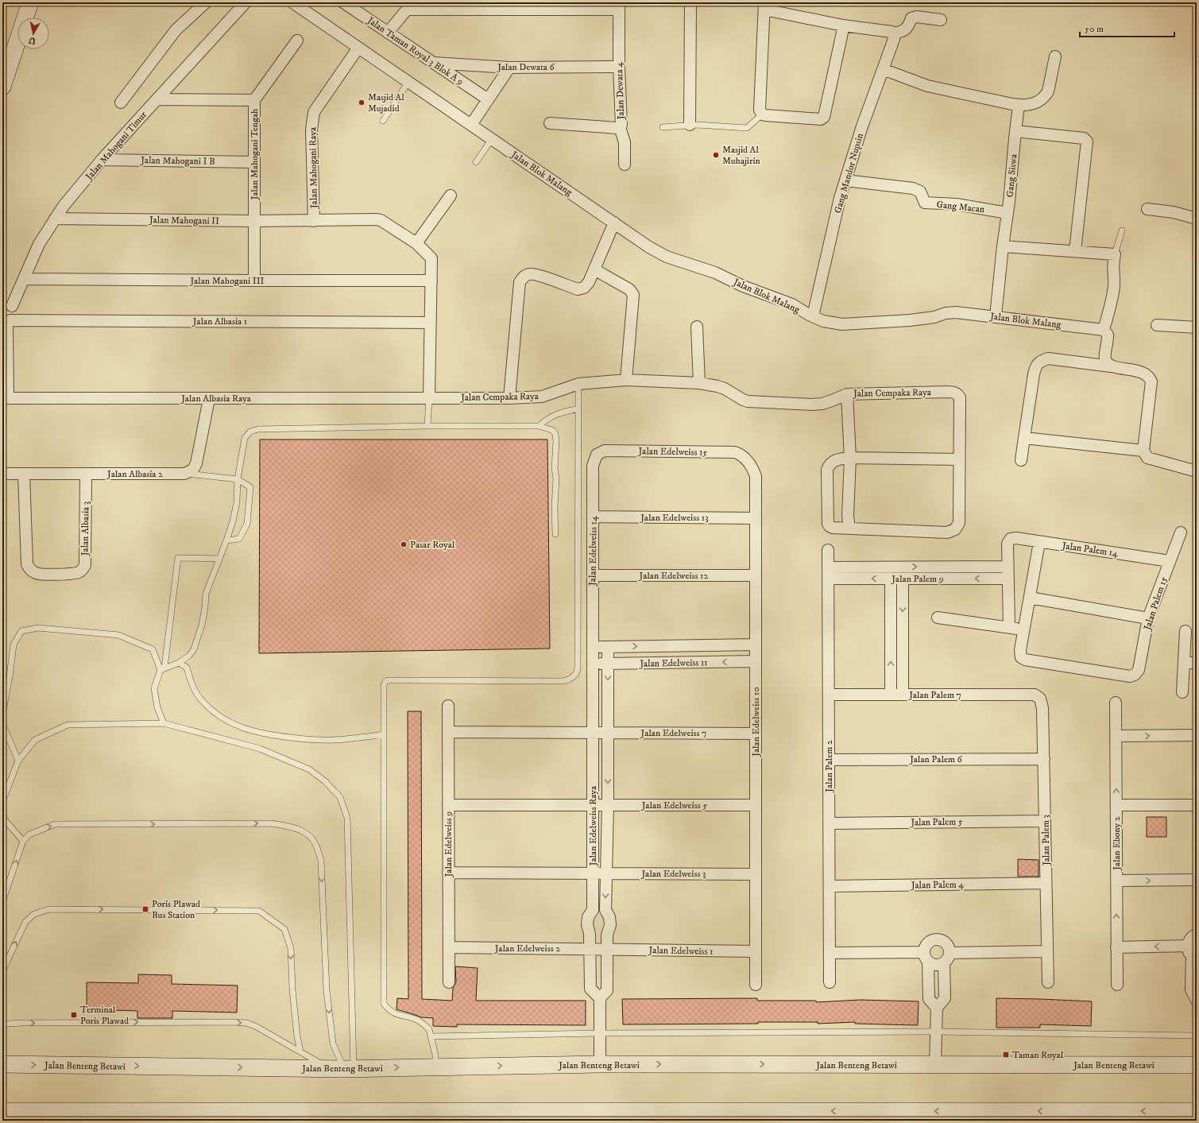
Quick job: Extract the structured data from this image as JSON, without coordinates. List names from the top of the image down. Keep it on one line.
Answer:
{"streets":{"main road":["Jalan Benteng Betawi"],"street":["Jalan Taman Royal 3 Blok A 9","Jalan Dewata 6","Jalan Dewata 4","Jalan Mahogani Timur","Jalan Mahogani Tengah","Jalan Mahogani I B","Jalan Mahogani Raya","Jalan Blok Malang","Gang Mandor Nupsin","Gang Siswa","Gang Macan","Jalan Mahogani II","Jalan Mahogani III","Jalan Albasia 1","Jalan Cempaka Raya","Jalan Albasia Raya","Jalan Edelweiss 15","Jalan Albasia 2","Jalan Edelweiss 13","Jalan Albasia 3","Jalan Palem 14","Jalan Edelweiss 14","Jalan Edelweiss 12","Jalan Palem 9","Jalan Palem 15","Jalan Edelweiss 11","Jalan Palem 7","Jalan Edelweiss 10","Jalan Edelweiss 7","Jalan Palem 6","Jalan Palem 2","Jalan Edelweiss 5","Jalan Palem 5","Jalan Edelweiss Raya","Jalan Palem 3","Jalan Ebony 2","Jalan Edelweiss 9","Jalan Edelweiss 3","Jalan Palem 4","Jalan Edelweiss 2","Jalan Edelweiss 1"]},"crossings":[["Jalan Taman Royal 3 Blok A 9","Jalan Dewata 6"],["Jalan Dewata 6","Jalan Dewata 4"],["Jalan Mahogani Timur","Jalan Mahogani I B"],["Jalan Mahogani Timur","Jalan Mahogani II"],["Jalan Mahogani Timur","Jalan Mahogani III"],["Jalan Mahogani Tengah","Jalan Mahogani I B"],["Jalan Mahogani Tengah","Jalan Mahogani II"],["Jalan Mahogani Tengah","Jalan Mahogani III"],["Jalan Mahogani Raya","Jalan Blok Malang"],["Jalan Mahogani Raya","Jalan Mahogani II"],["Jalan Blok Malang","Gang Mandor Nupsin"],["Jalan Blok Malang","Gang Siswa"],["Gang Mandor Nupsin","Gang Macan"],["Gang Siswa","Gang Macan"],["Jalan Albasia 1","Jalan Albasia Raya"],["Jalan Cempaka Raya","Jalan Albasia Raya"],["Jalan Edelweiss 15","Jalan Edelweiss 14"],["Jalan Edelweiss 15","Jalan Edelweiss 10"],["Jalan Albasia 2","Jalan Albasia 3"],["Jalan Edelweiss 13","Jalan Edelweiss 14"],["Jalan Edelweiss 13","Jalan Edelweiss 10"],["Jalan Palem 14","Jalan Palem 9"],["Jalan Palem 14","Jalan Palem 15"],["Jalan Edelweiss 14","Jalan Edelweiss 12"],["Jalan Edelweiss 14","Jalan Edelweiss 11"],["Jalan Edelweiss 14","Jalan Edelweiss Raya"],["Jalan Edelweiss 12","Jalan Edelweiss 10"],["Jalan Palem 9","Jalan Palem 2"],["Jalan Edelweiss 11","Jalan Edelweiss 10"],["Jalan Edelweiss 11","Jalan Edelweiss Raya"],["Jalan Palem 7","Jalan Palem 2"],["Jalan Palem 7","Jalan Palem 3"],["Jalan Edelweiss 10","Jalan Edelweiss 7"],["Jalan Edelweiss 10","Jalan Edelweiss 5"],["Jalan Edelweiss 10","Jalan Edelweiss 3"],["Jalan Edelweiss 10","Jalan Edelweiss 1"],["Jalan Edelweiss 7","Jalan Edelweiss Raya"],["Jalan Edelweiss 7","Jalan Edelweiss 9"],["Jalan Palem 6","Jalan Palem 2"],["Jalan Palem 6","Jalan Palem 3"],["Jalan Palem 2","Jalan Palem 5"],["Jalan Palem 2","Jalan Palem 4"],["Jalan Edelweiss 5","Jalan Edelweiss Raya"],["Jalan Edelweiss 5","Jalan Edelweiss 9"],["Jalan Palem 5","Jalan Palem 3"],["Jalan Edelweiss Raya","Jalan Edelweiss 3"],["Jalan Edelweiss Raya","Jalan Edelweiss 2"],["Jalan Edelweiss Raya","Jalan Edelweiss 1"],["Jalan Edelweiss Raya","Jalan Benteng Betawi"],["Jalan Palem 3","Jalan Palem 4"],["Jalan Edelweiss 9","Jalan Edelweiss 3"],["Jalan Edelweiss 9","Jalan Edelweiss 2"],["Jalan Edelweiss 2","Jalan Edelweiss 1"]],"one_way":["Jalan Ebony 2"],"places":{"other":["Masjid Al Mujadid","Masjid Al Muhajirin","Pasar Royal"],"transit":["Poris Plawad Bus Station","Terminal Poris Plawad","Taman Royal"]},"scale_bar":"50 m","north":"bottom"}
